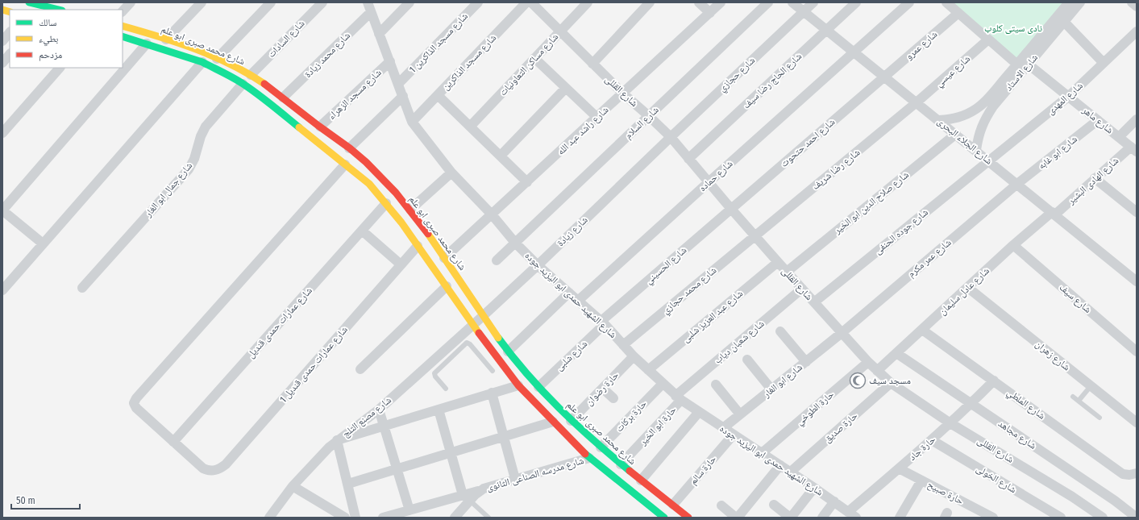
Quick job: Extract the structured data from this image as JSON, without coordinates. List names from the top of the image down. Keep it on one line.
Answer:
{"streets":{"street":["شارع السادات","شارع مسجد الذاكرين 1","شارع محمد صبرى ابو علم","شارع عمرو","شارع محمد زيادة","شارع مسجد الذاكرين","شارع مساكن التعاونيات","شارع عيسي","شارع الاستاد","شارع حجازي","شارع الحاج رضا سيف","شارع القللى","شارع مسجد الزهراء","شارع المهدى","شارع ماهر","شارع السلام","شارع راشد عبد الله","شارع الجلاء البحرى","شارع احمد حتحوت","شارع ابو غابه","شارع رضا شريف","شارع حماده","شارع الهادى البشير","شارع جمال ابو الغار","شارع صلاح الدين ابو الخير","شارع زيادة","شارع جوده الحنفى","شارع عمر مكرم","شارع الحسيني","شارع محمد حجازي","شارع عادل سليمان","شارع الشهيد حمدى ابو اليزيد جوده","شارع سيف","شارع عبد العزيز شلبى","شارع عمارات حمدى قنديل","شارع شعبان دياب","شارع شلبى","شارع زهران","شارع عمارات حمدى قنديل 1","شارع ابو الغار","حارة رضوان","شارع الملطي","حارة الطوخي","حارة بركات","شارع مصنع الثلج","حارة ابو الخير","حارة صديق","شارع مجاهد","حارة جاد","حارة سالم","شارع مدرسه الصناعى الثانوى","شارع الخولى","حارة صبيح"]},"crossings":[["شارع السادات","شارع محمد صبرى ابو علم"],["شارع مسجد الذاكرين 1","شارع الشهيد حمدى ابو اليزيد جوده"],["شارع محمد صبرى ابو علم","شارع محمد زيادة"],["شارع محمد صبرى ابو علم","شارع مسجد الزهراء"],["شارع محمد صبرى ابو علم","شارع راشد عبد الله"],["شارع محمد صبرى ابو علم","شارع جمال ابو الغار"],["شارع محمد صبرى ابو علم","شارع زيادة"],["شارع محمد صبرى ابو علم","شارع عمارات حمدى قنديل"],["شارع محمد صبرى ابو علم","شارع شلبى"],["شارع محمد صبرى ابو علم","شارع عمارات حمدى قنديل 1"],["شارع محمد صبرى ابو علم","حارة رضوان"],["شارع محمد صبرى ابو علم","حارة بركات"],["شارع محمد صبرى ابو علم","شارع مصنع الثلج"],["شارع محمد صبرى ابو علم","حارة ابو الخير"],["شارع محمد صبرى ابو علم","حارة سالم"],["شارع محمد صبرى ابو علم","شارع مدرسه الصناعى الثانوى"],["شارع عمرو","شارع الجلاء البحرى"],["شارع عمرو","شارع احمد حتحوت"],["شارع محمد زيادة","شارع الشهيد حمدى ابو اليزيد جوده"],["شارع مسجد الذاكرين","شارع الشهيد حمدى ابو اليزيد جوده"],["شارع مساكن التعاونيات","شارع القللى"],["شارع عيسي","شارع الجلاء البحرى"],["شارع عيسي","شارع رضا شريف"],["شارع الاستاد","شارع ماهر"],["شارع الاستاد","شارع الجلاء البحرى"],["شارع حجازي","شارع القللى"],["شارع حجازي","شارع الجلاء البحرى"],["شارع حجازي","شارع زيادة"],["شارع الحاج رضا سيف","شارع القللى"],["شارع الحاج رضا سيف","شارع الجلاء البحرى"],["شارع القللى","شارع السلام"],["شارع القللى","شارع راشد عبد الله"],["شارع القللى","شارع احمد حتحوت"],["شارع القللى","شارع رضا شريف"],["شارع القللى","شارع حماده"],["شارع القللى","شارع صلاح الدين ابو الخير"],["شارع القللى","شارع زيادة"],["شارع القللى","شارع جوده الحنفى"],["شارع القللى","شارع عمر مكرم"],["شارع القللى","شارع الحسيني"],["شارع القللى","شارع محمد حجازي"],["شارع القللى","شارع عادل سليمان"],["شارع القللى","شارع عبد العزيز شلبى"],["شارع القللى","شارع شعبان دياب"],["شارع القللى","شارع ابو الغار"],["شارع القللى","حارة الطوخي"],["شارع القللى","حارة صديق"],["شارع القللى","حارة جاد"],["شارع مسجد الزهراء","شارع الشهيد حمدى ابو اليزيد جوده"],["شارع المهدى","شارع ماهر"],["شارع المهدى","شارع الجلاء البحرى"],["شارع المهدى","شارع جوده الحنفى"],["شارع ماهر","شارع ابو غابه"],["شارع ماهر","شارع الهادى البشير"],["شارع السلام","شارع الشهيد حمدى ابو اليزيد جوده"],["شارع راشد عبد الله","شارع الشهيد حمدى ابو اليزيد جوده"],["شارع الجلاء البحرى","شارع احمد حتحوت"],["شارع الجلاء البحرى","شارع ابو غابه"],["شارع الجلاء البحرى","شارع رضا شريف"],["شارع الجلاء البحرى","شارع حماده"],["شارع الجلاء البحرى","شارع الهادى البشير"],["شارع الجلاء البحرى","شارع صلاح الدين ابو الخير"],["شارع الجلاء البحرى","شارع جوده الحنفى"],["شارع الجلاء البحرى","شارع عمر مكرم"],["شارع الجلاء البحرى","شارع عادل سليمان"],["شارع احمد حتحوت","شارع الحسيني"],["شارع ابو غابه","شارع عمر مكرم"],["شارع رضا شريف","شارع محمد حجازي"],["شارع حماده","شارع الشهيد حمدى ابو اليزيد جوده"],["شارع الهادى البشير","شارع عادل سليمان"],["شارع زيادة","شارع الشهيد حمدى ابو اليزيد جوده"],["شارع زيادة","شارع مصنع الثلج"],["شارع عمر مكرم","شارع ابو الغار"],["شارع الحسيني","شارع الشهيد حمدى ابو اليزيد جوده"],["شارع الحسيني","شارع شلبى"],["شارع محمد حجازي","شارع الشهيد حمدى ابو اليزيد جوده"],["شارع عادل سليمان","شارع سيف"],["شارع عادل سليمان","شارع زهران"],["شارع عادل سليمان","شارع الملطي"],["شارع عادل سليمان","شارع مجاهد"],["شارع الشهيد حمدى ابو اليزيد جوده","شارع عبد العزيز شلبى"],["شارع الشهيد حمدى ابو اليزيد جوده","شارع شعبان دياب"],["شارع الشهيد حمدى ابو اليزيد جوده","شارع شلبى"],["شارع الشهيد حمدى ابو اليزيد جوده","شارع ابو الغار"],["شارع الشهيد حمدى ابو اليزيد جوده","حارة رضوان"],["شارع الشهيد حمدى ابو اليزيد جوده","حارة الطوخي"],["شارع الشهيد حمدى ابو اليزيد جوده","حارة بركات"],["شارع الشهيد حمدى ابو اليزيد جوده","حارة ابو الخير"],["شارع الشهيد حمدى ابو اليزيد جوده","حارة صديق"],["شارع الشهيد حمدى ابو اليزيد جوده","حارة جاد"],["شارع الشهيد حمدى ابو اليزيد جوده","حارة سالم"],["شارع عمارات حمدى قنديل","شارع عمارات حمدى قنديل 1"],["شارع شعبان دياب","حارة ابو الخير"],["شارع الملطي","حارة جاد"],["شارع مجاهد","حارة جاد"],["حارة جاد","شارع الخولى"],["حارة جاد","حارة صبيح"]],"parks":["نادى سيتى كلوب"],"places":{"mosque":["مسجد سيف"]},"legend":["سالك","بطيء","مزدحم"],"scale_bar":"50 m"}
